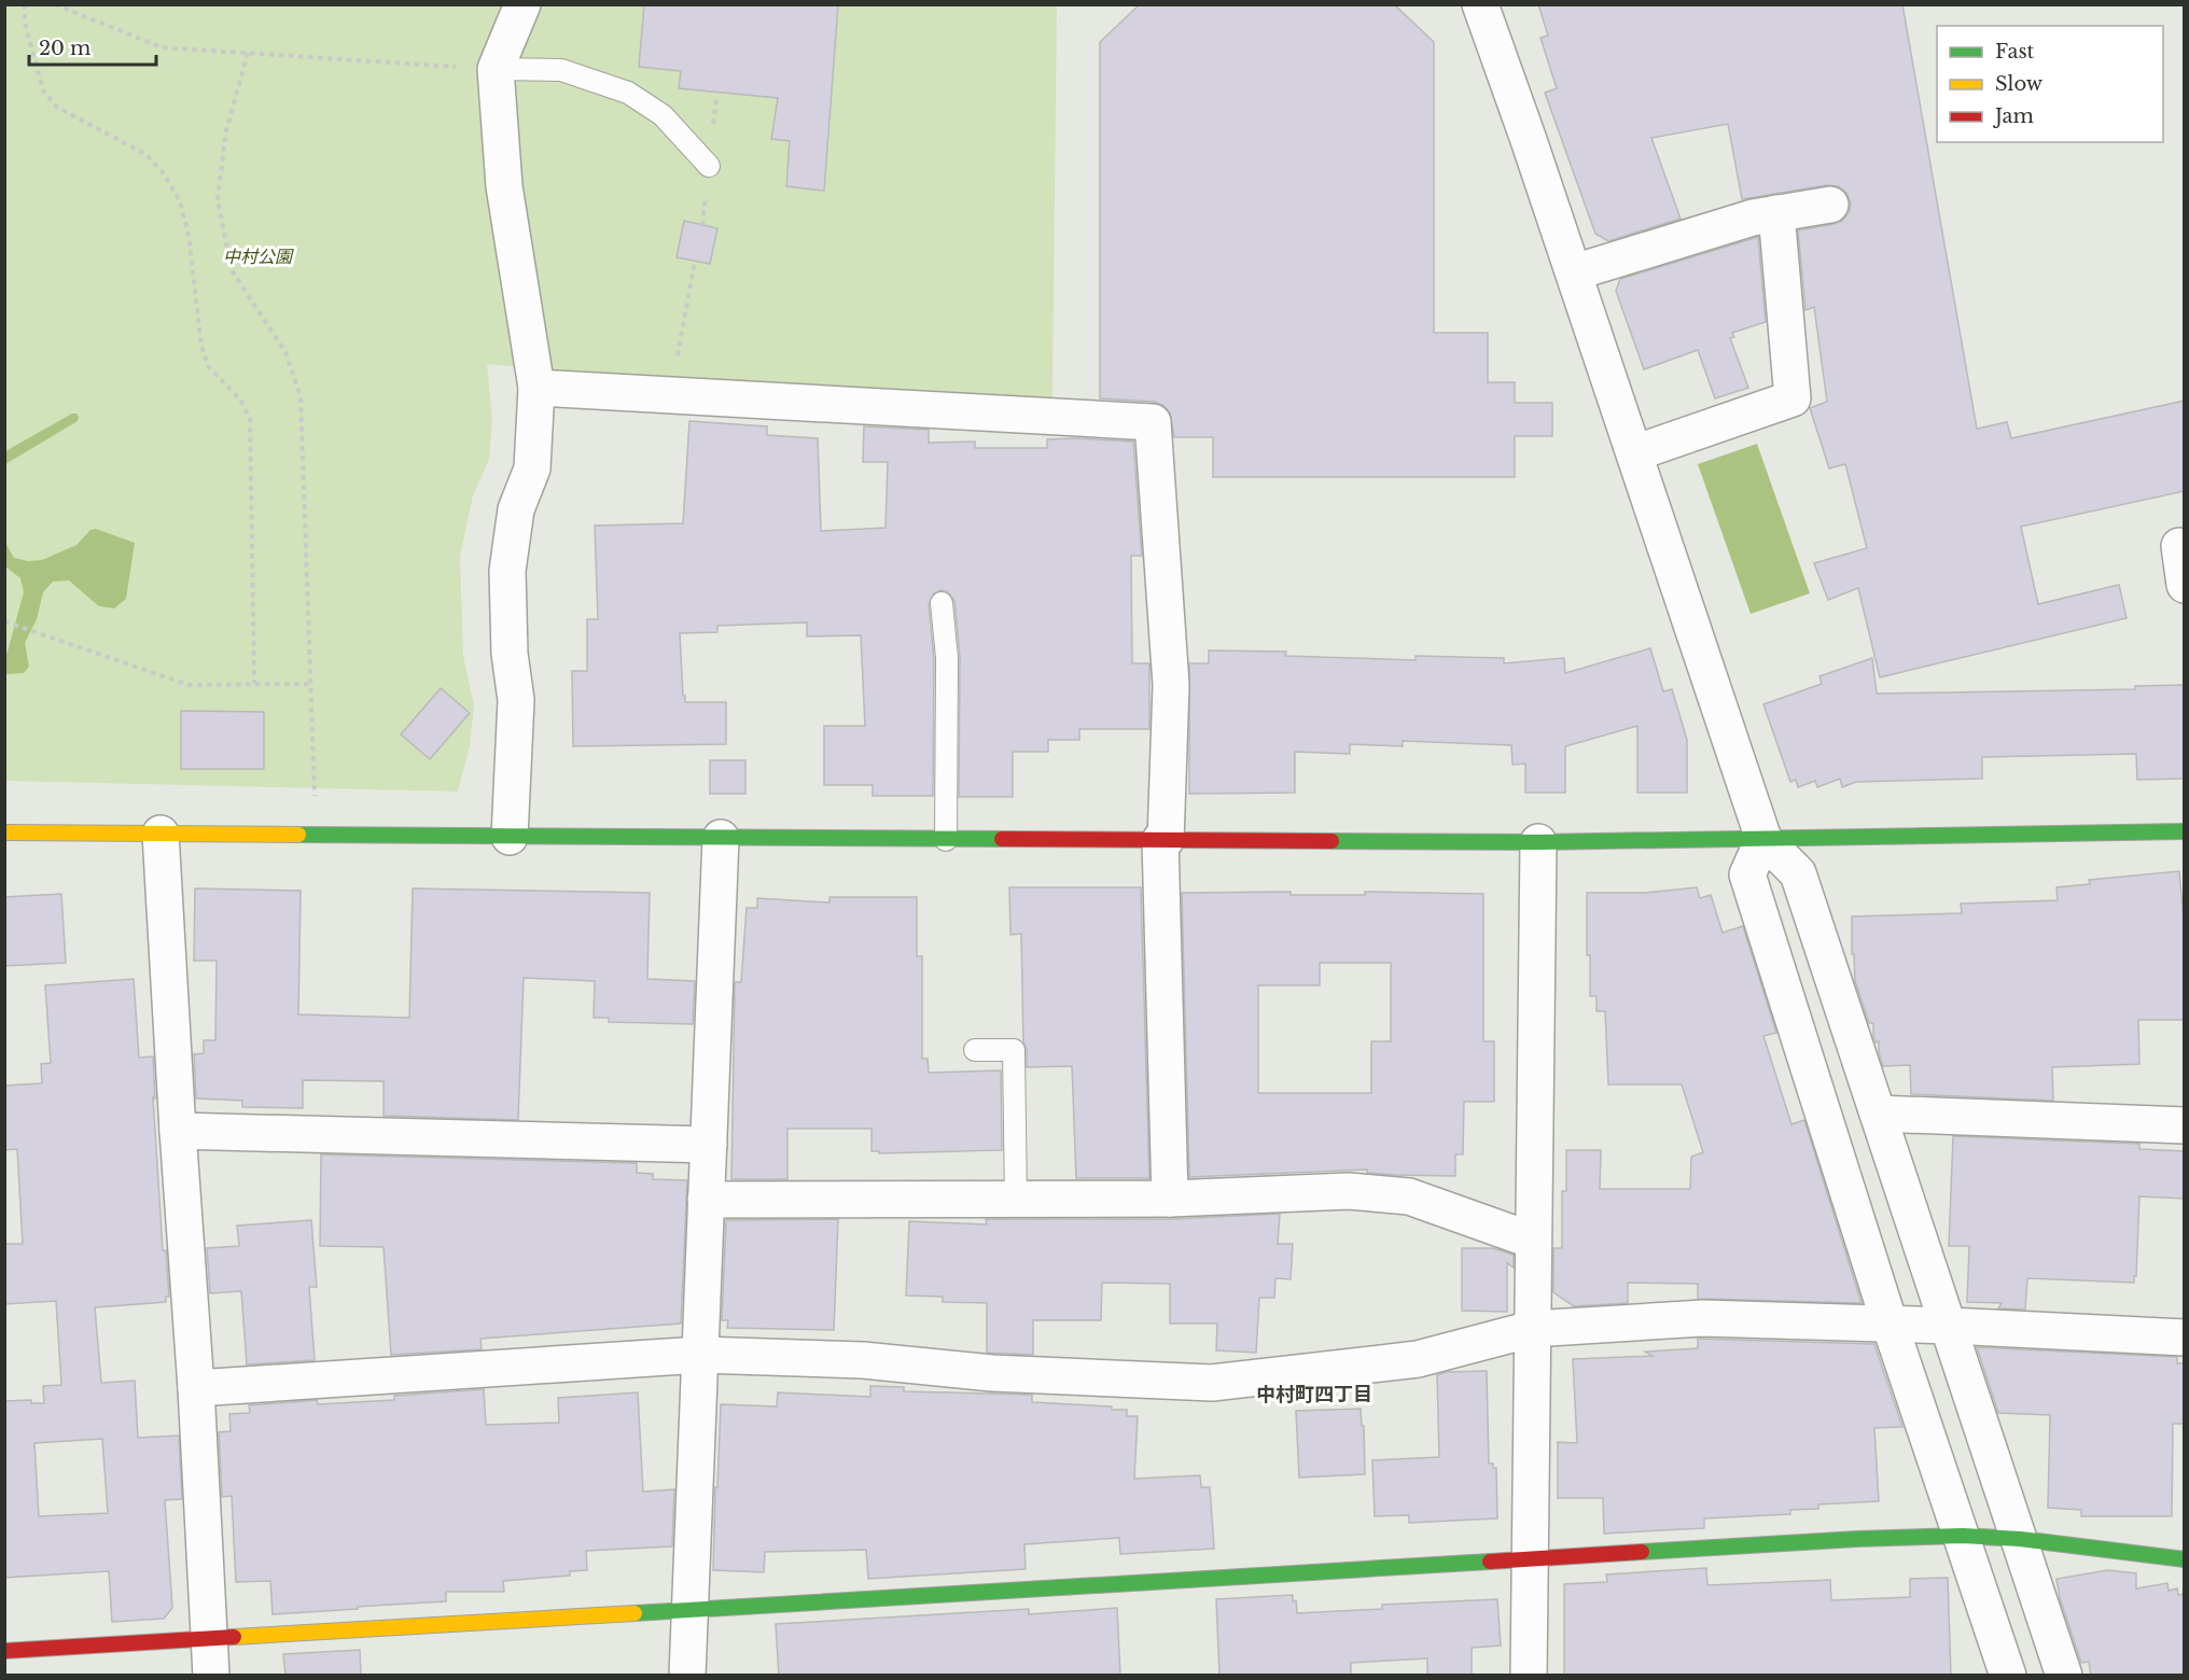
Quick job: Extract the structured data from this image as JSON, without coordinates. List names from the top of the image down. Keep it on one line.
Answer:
{"districts":["中村町四丁目"],"parks":["中村公園"],"legend":["Fast","Slow","Jam"],"scale_bar":"20 m"}
